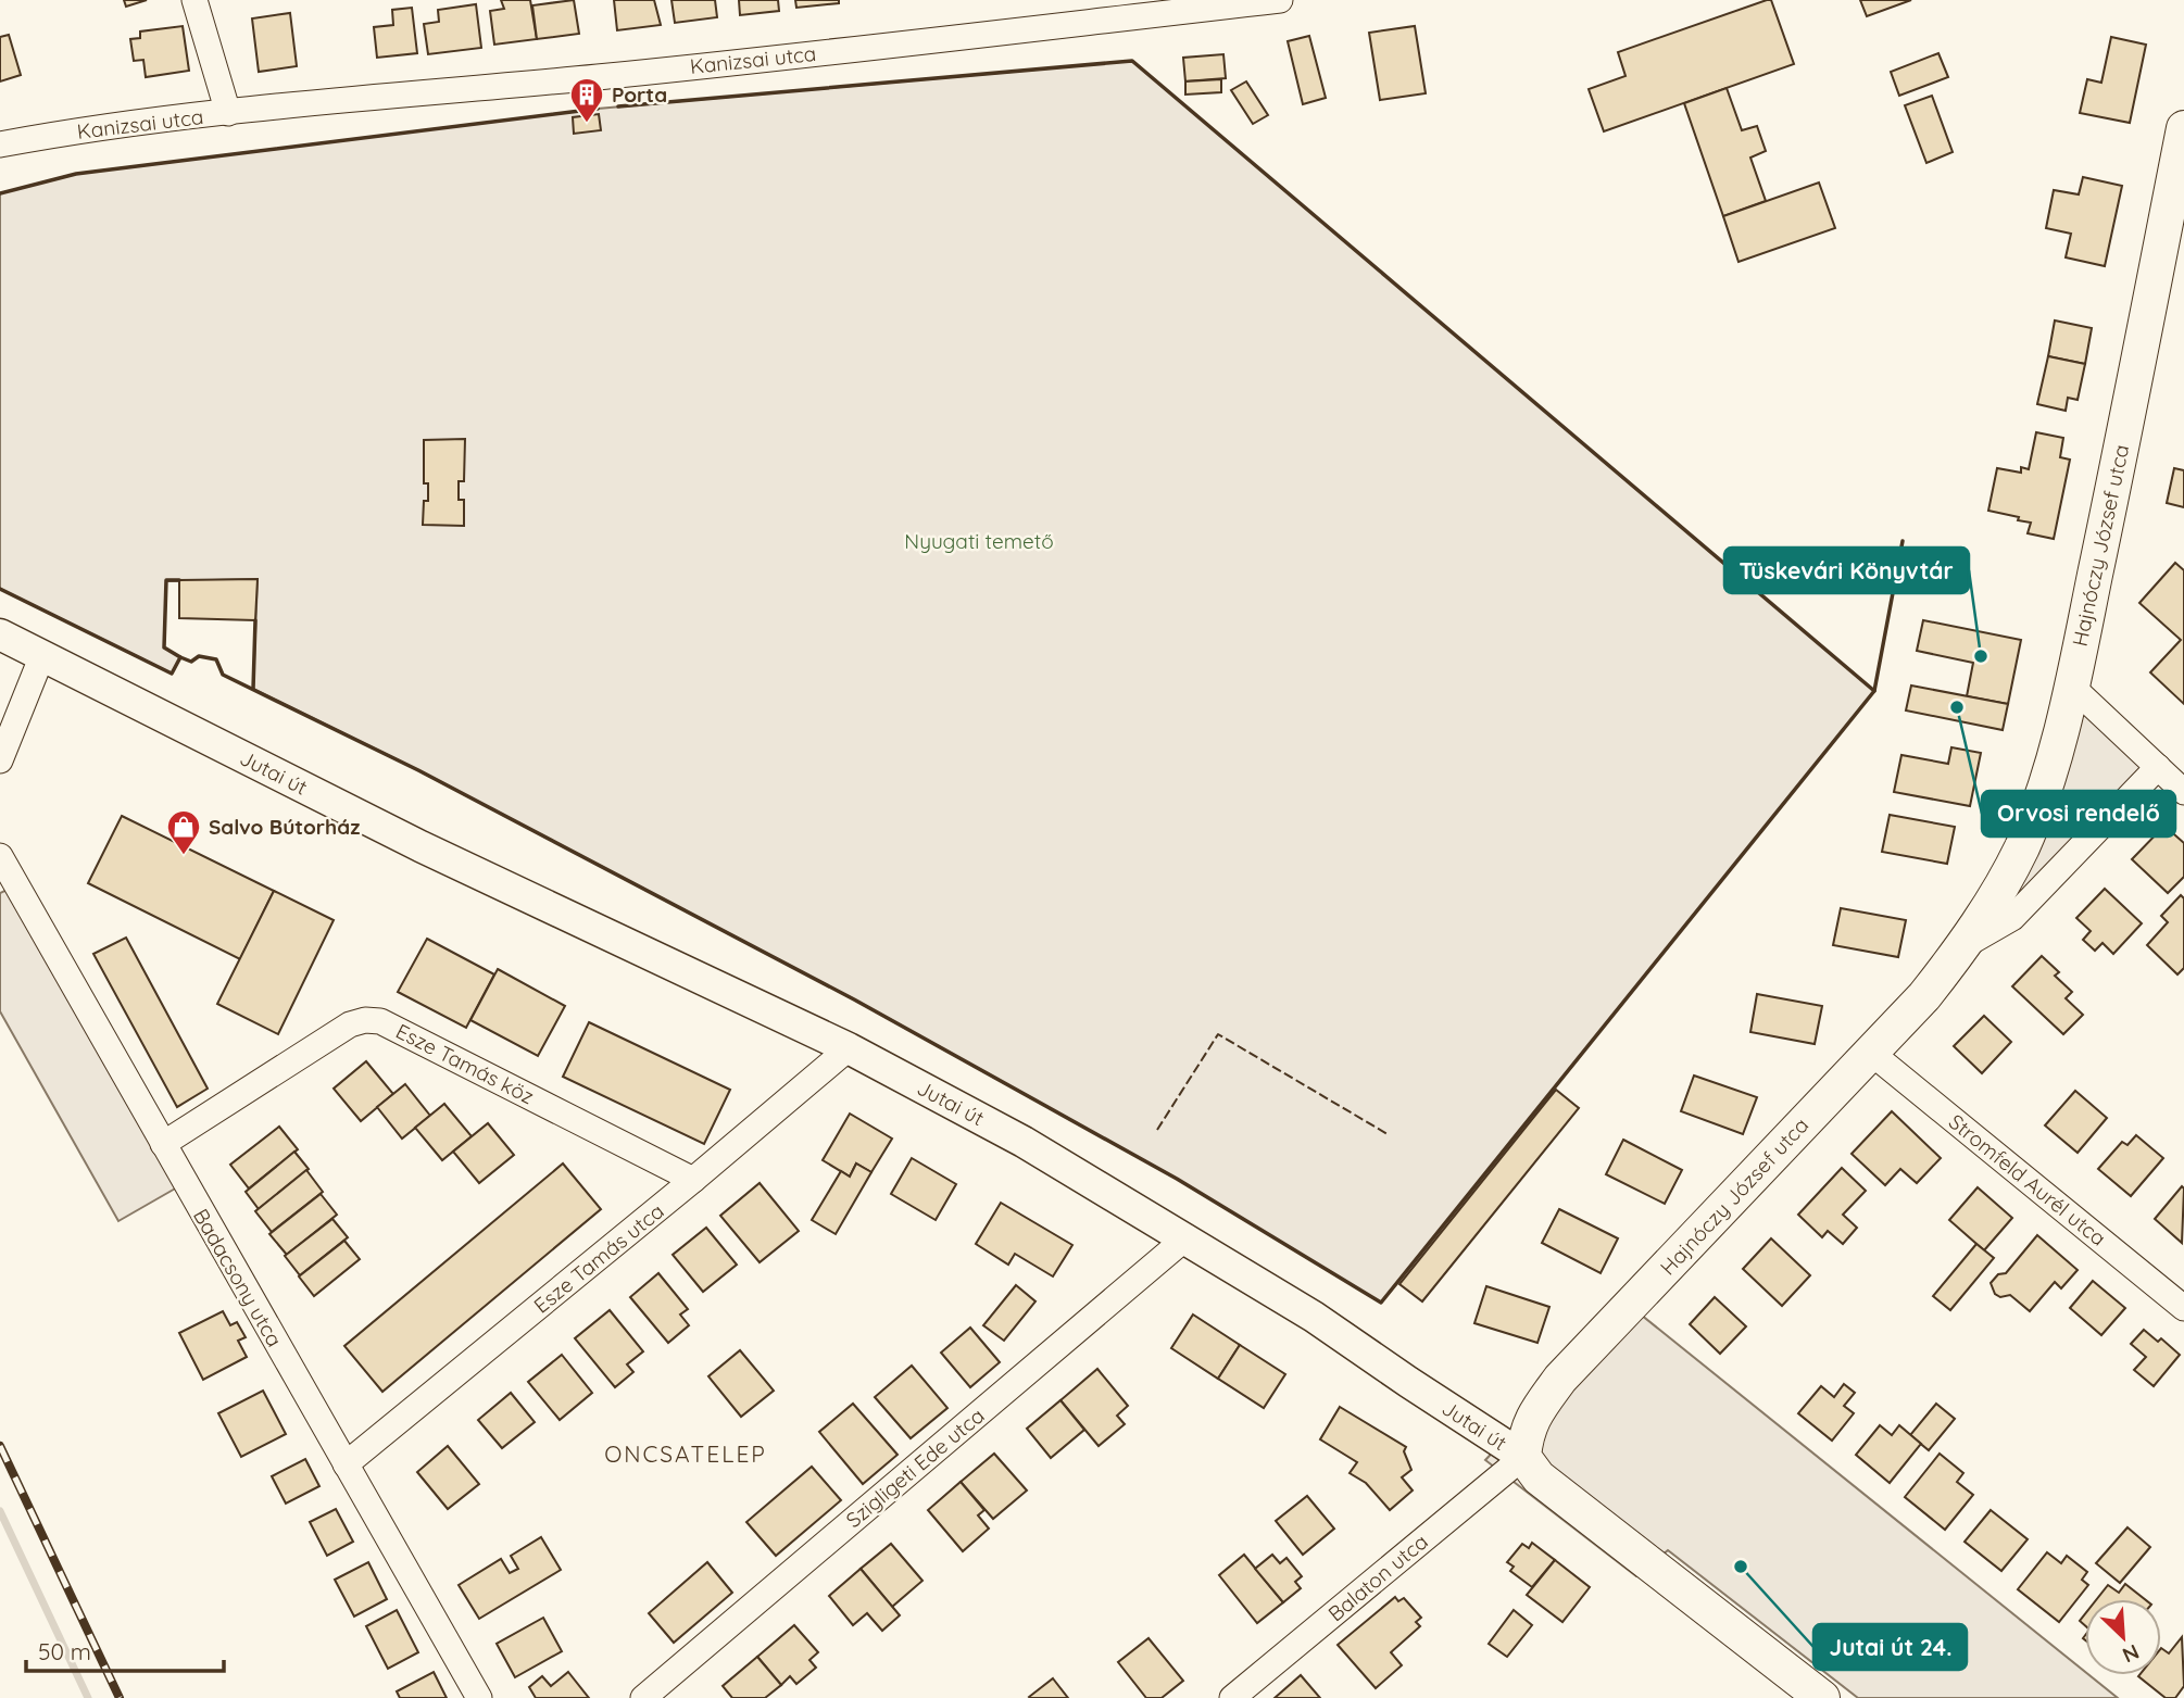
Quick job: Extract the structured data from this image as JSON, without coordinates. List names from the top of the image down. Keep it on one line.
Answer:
{"streets":{"main road":["Hajnóczy József utca","Jutai út"],"street":["Kanizsai utca","Esze Tamás köz","Stromfeld Aurél utca","Esze Tamás utca","Badacsony utca","Szigligeti Ede utca","Balaton utca"]},"crossings":[["Hajnóczy József utca","Jutai út"],["Hajnóczy József utca","Stromfeld Aurél utca"],["Hajnóczy József utca","Balaton utca"],["Jutai út","Esze Tamás utca"],["Jutai út","Szigligeti Ede utca"],["Jutai út","Balaton utca"],["Esze Tamás köz","Esze Tamás utca"],["Esze Tamás köz","Badacsony utca"],["Esze Tamás utca","Badacsony utca"]],"districts":["ONCSATELEP"],"parks":["Nyugati temető"],"places":{"building":["Porta"],"other":["Tüskevári Könyvtár","Orvosi rendelő","Jutai út 24."],"shop":["Salvo Bútorház"]},"scale_bar":"50 m","north":"bottom right"}
